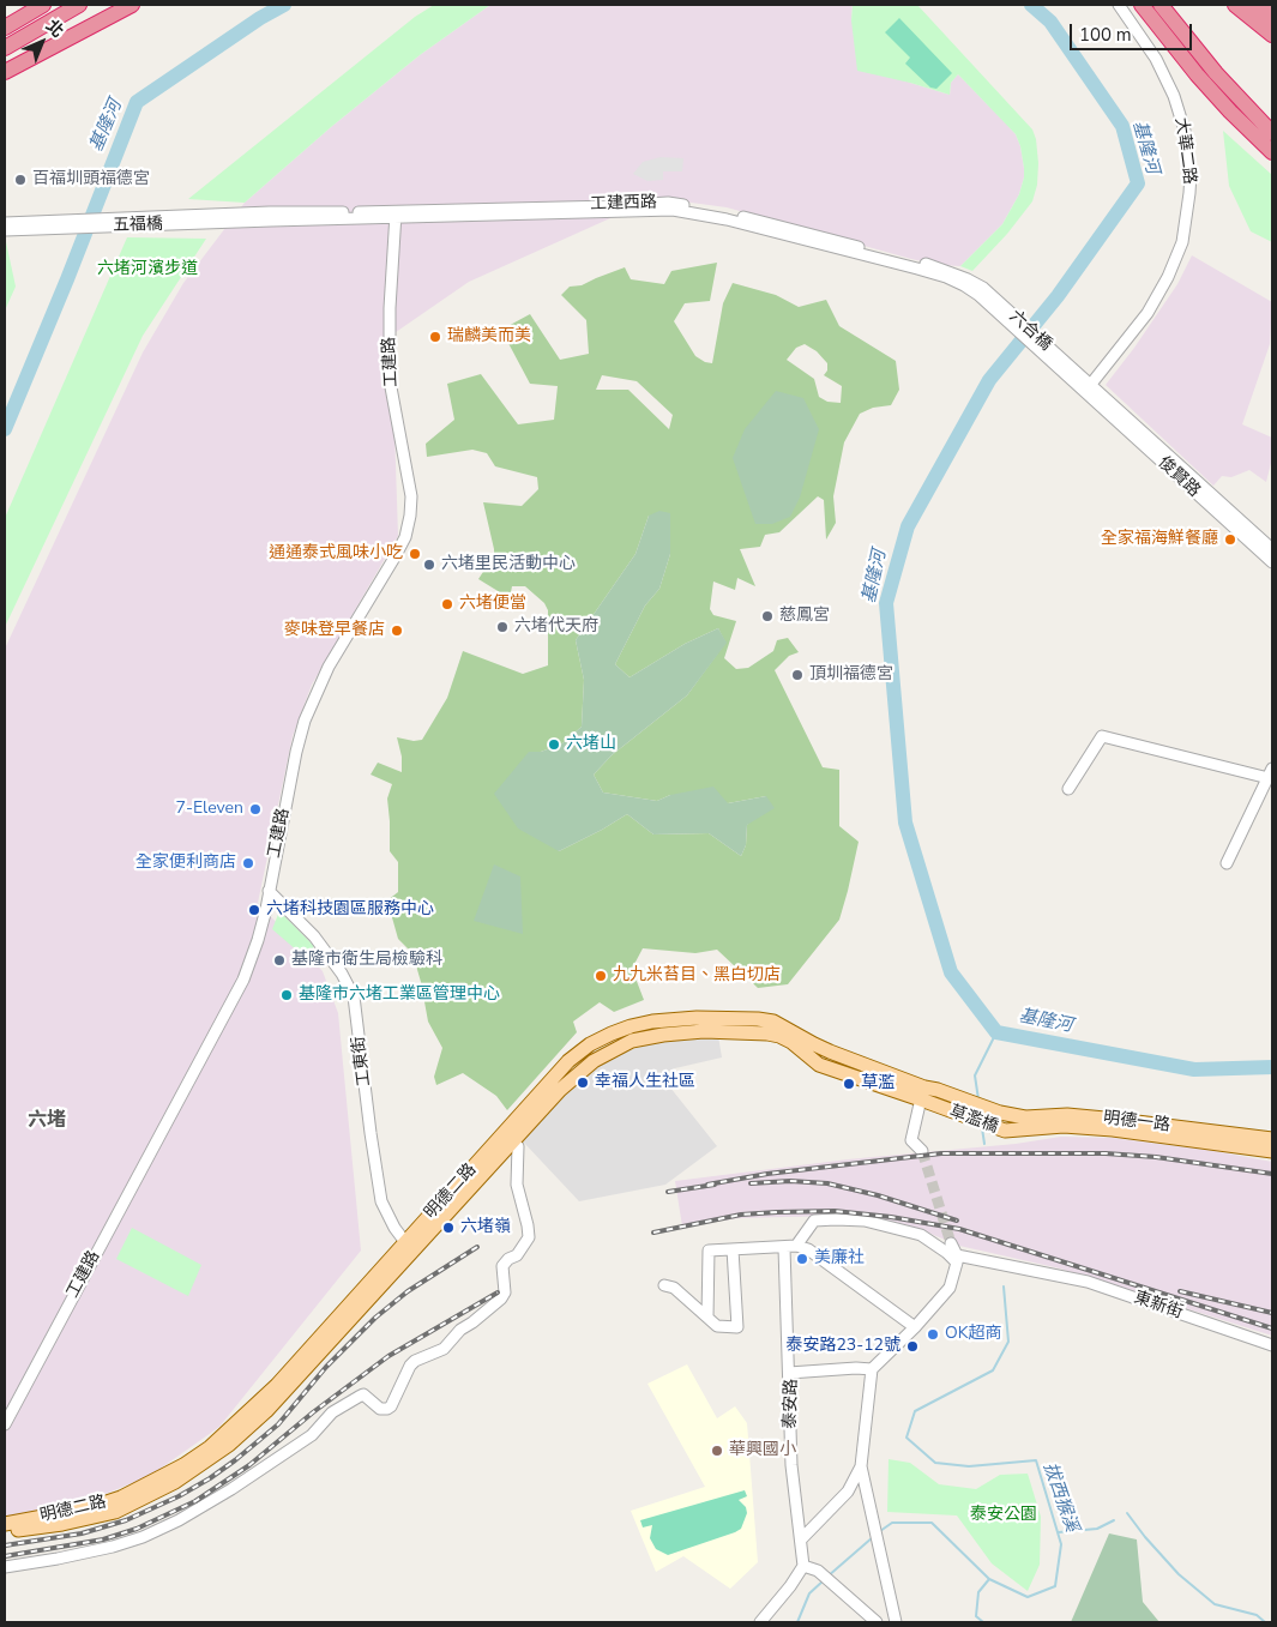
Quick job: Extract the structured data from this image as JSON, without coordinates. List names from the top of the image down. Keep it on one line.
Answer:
{"streets":{"main road":["草濫橋","明德一路","明德二路"],"street":["大華二路","工建西路","五福橋","六合橋","工建路","俊賢路","工東街","東新街","泰安路"]},"crossings":[["大華二路","六合橋"],["大華二路","俊賢路"],["工建西路","五福橋"],["工建西路","六合橋"],["工建西路","工建路"],["六合橋","俊賢路"],["工建路","工東街"],["工東街","明德二路"],["草濫橋","明德一路"],["草濫橋","明德二路"]],"districts":["六堵"],"water":["基隆河","拔西猴溪"],"parks":["六堵河濱步道","泰安公園"],"places":["百福圳頭福德宮","瑞麟美而美","全家福海鮮餐廳","通通泰式風味小吃","六堵里民活動中心","六堵便當","慈鳳宮","六堵代天府","麥味登早餐店","頂圳福德宮","六堵山","7-Eleven","全家便利商店","六堵科技園區服務中心","基隆市衛生局檢驗科","九九米苔目、黑白切店","基隆市六堵工業區管理中心","幸福人生社區","草濫","六堵嶺","美廉社","OK超商","泰安路23-12號","華興國小"],"scale_bar":"100 m","north":"top right"}
